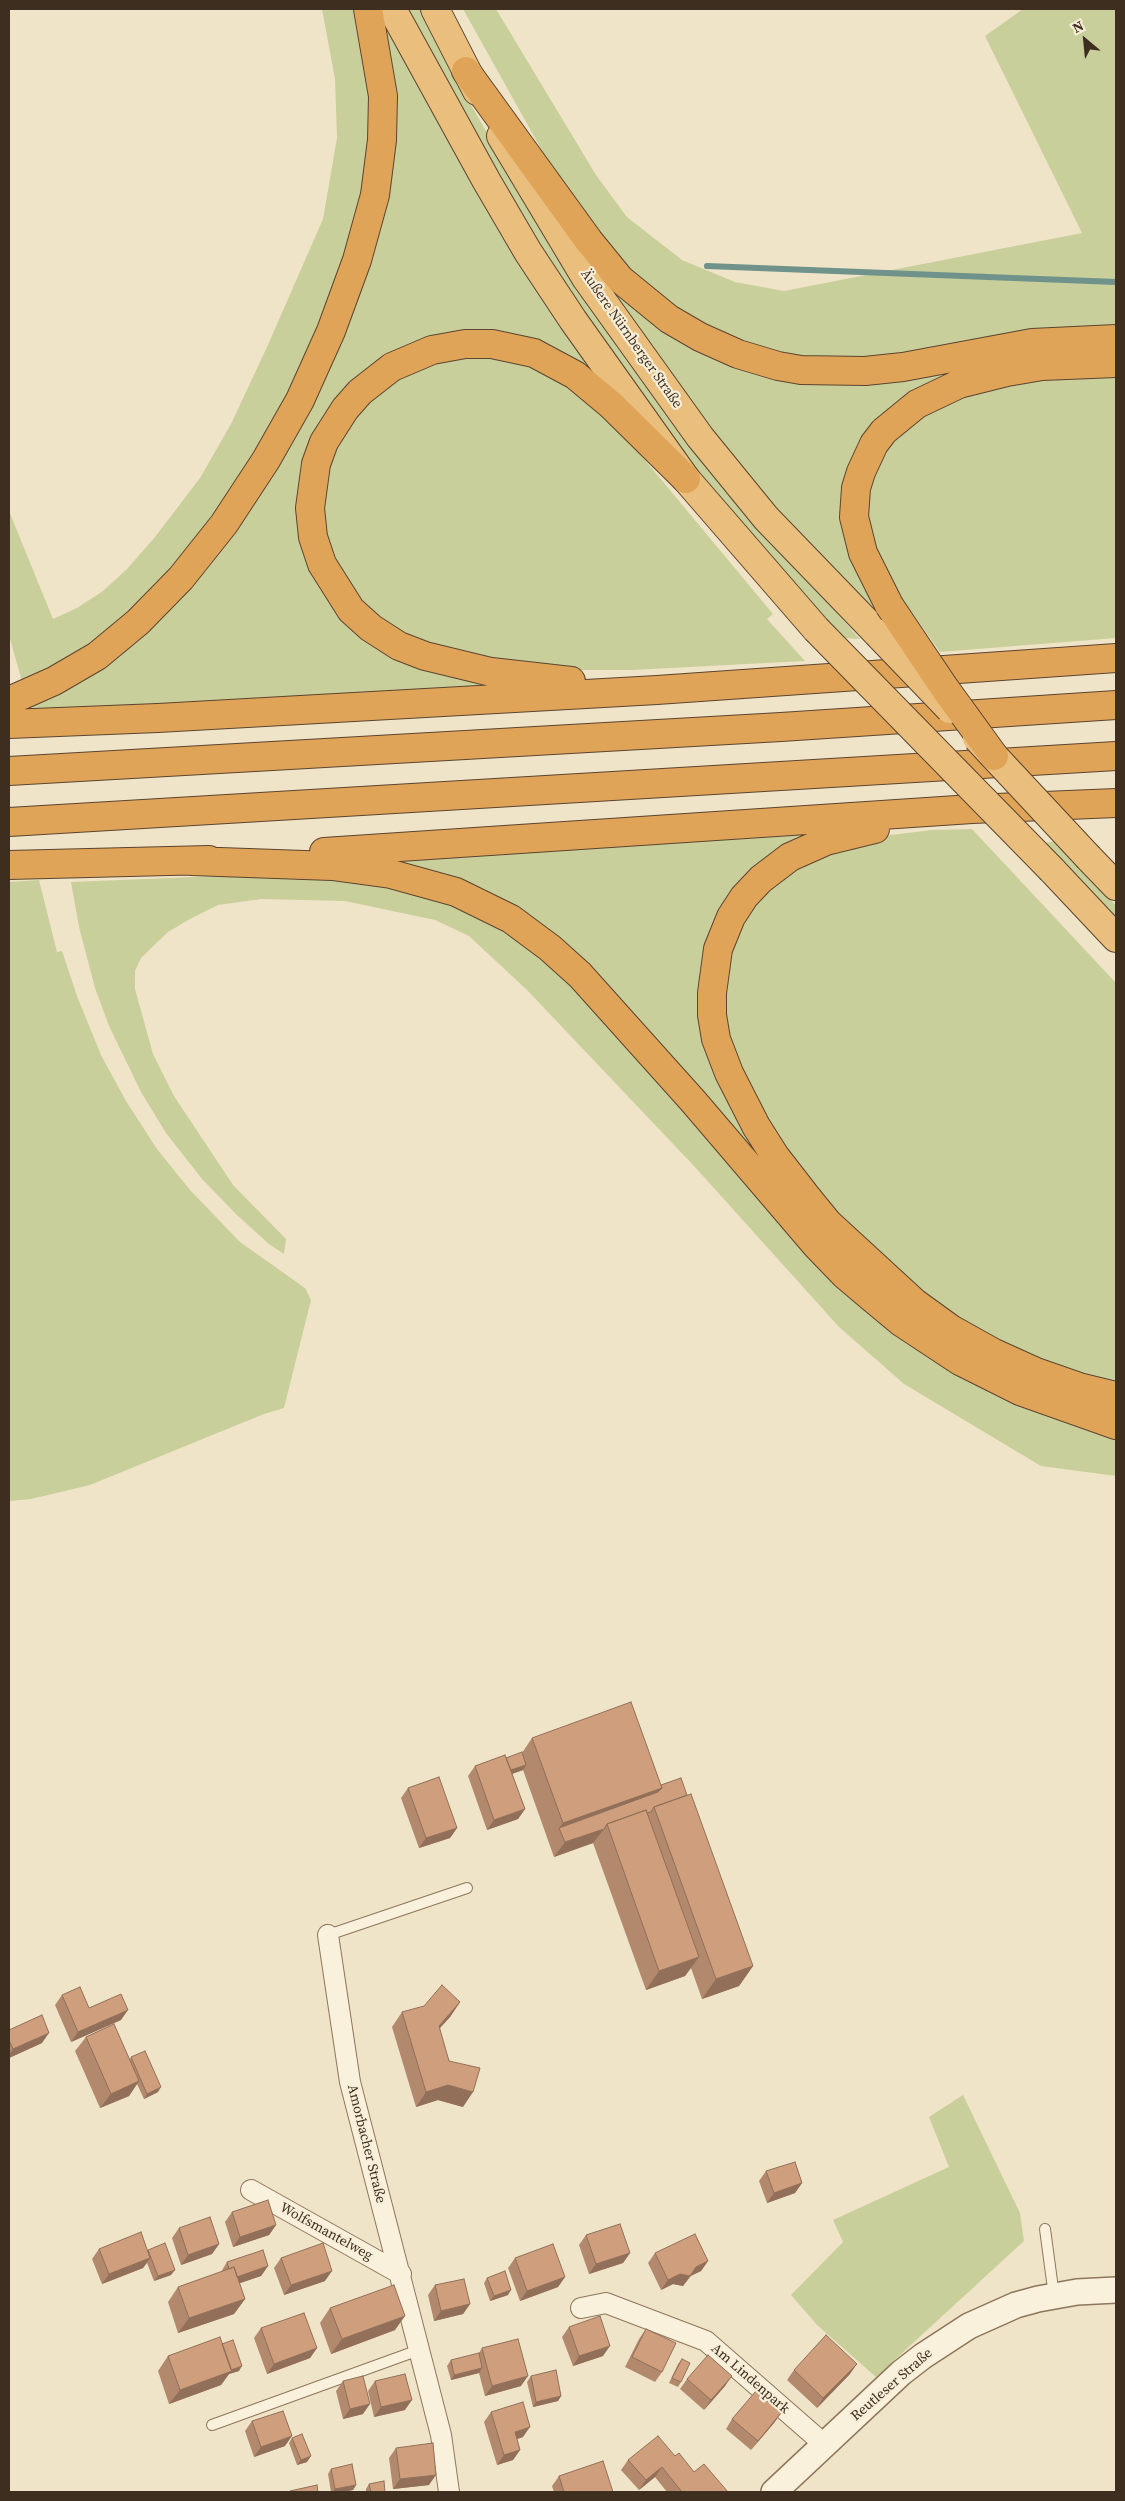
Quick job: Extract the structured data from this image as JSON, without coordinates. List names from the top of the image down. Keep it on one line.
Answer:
{"streets":{"highway":["Äußere Nürnberger Straße"],"street":["Amorbacher Straße","Wolfsmantelweg","Am Lindenpark","Reutleser Straße"]},"crossings":[["Amorbacher Straße","Wolfsmantelweg"],["Am Lindenpark","Reutleser Straße"]],"north":"top left"}
